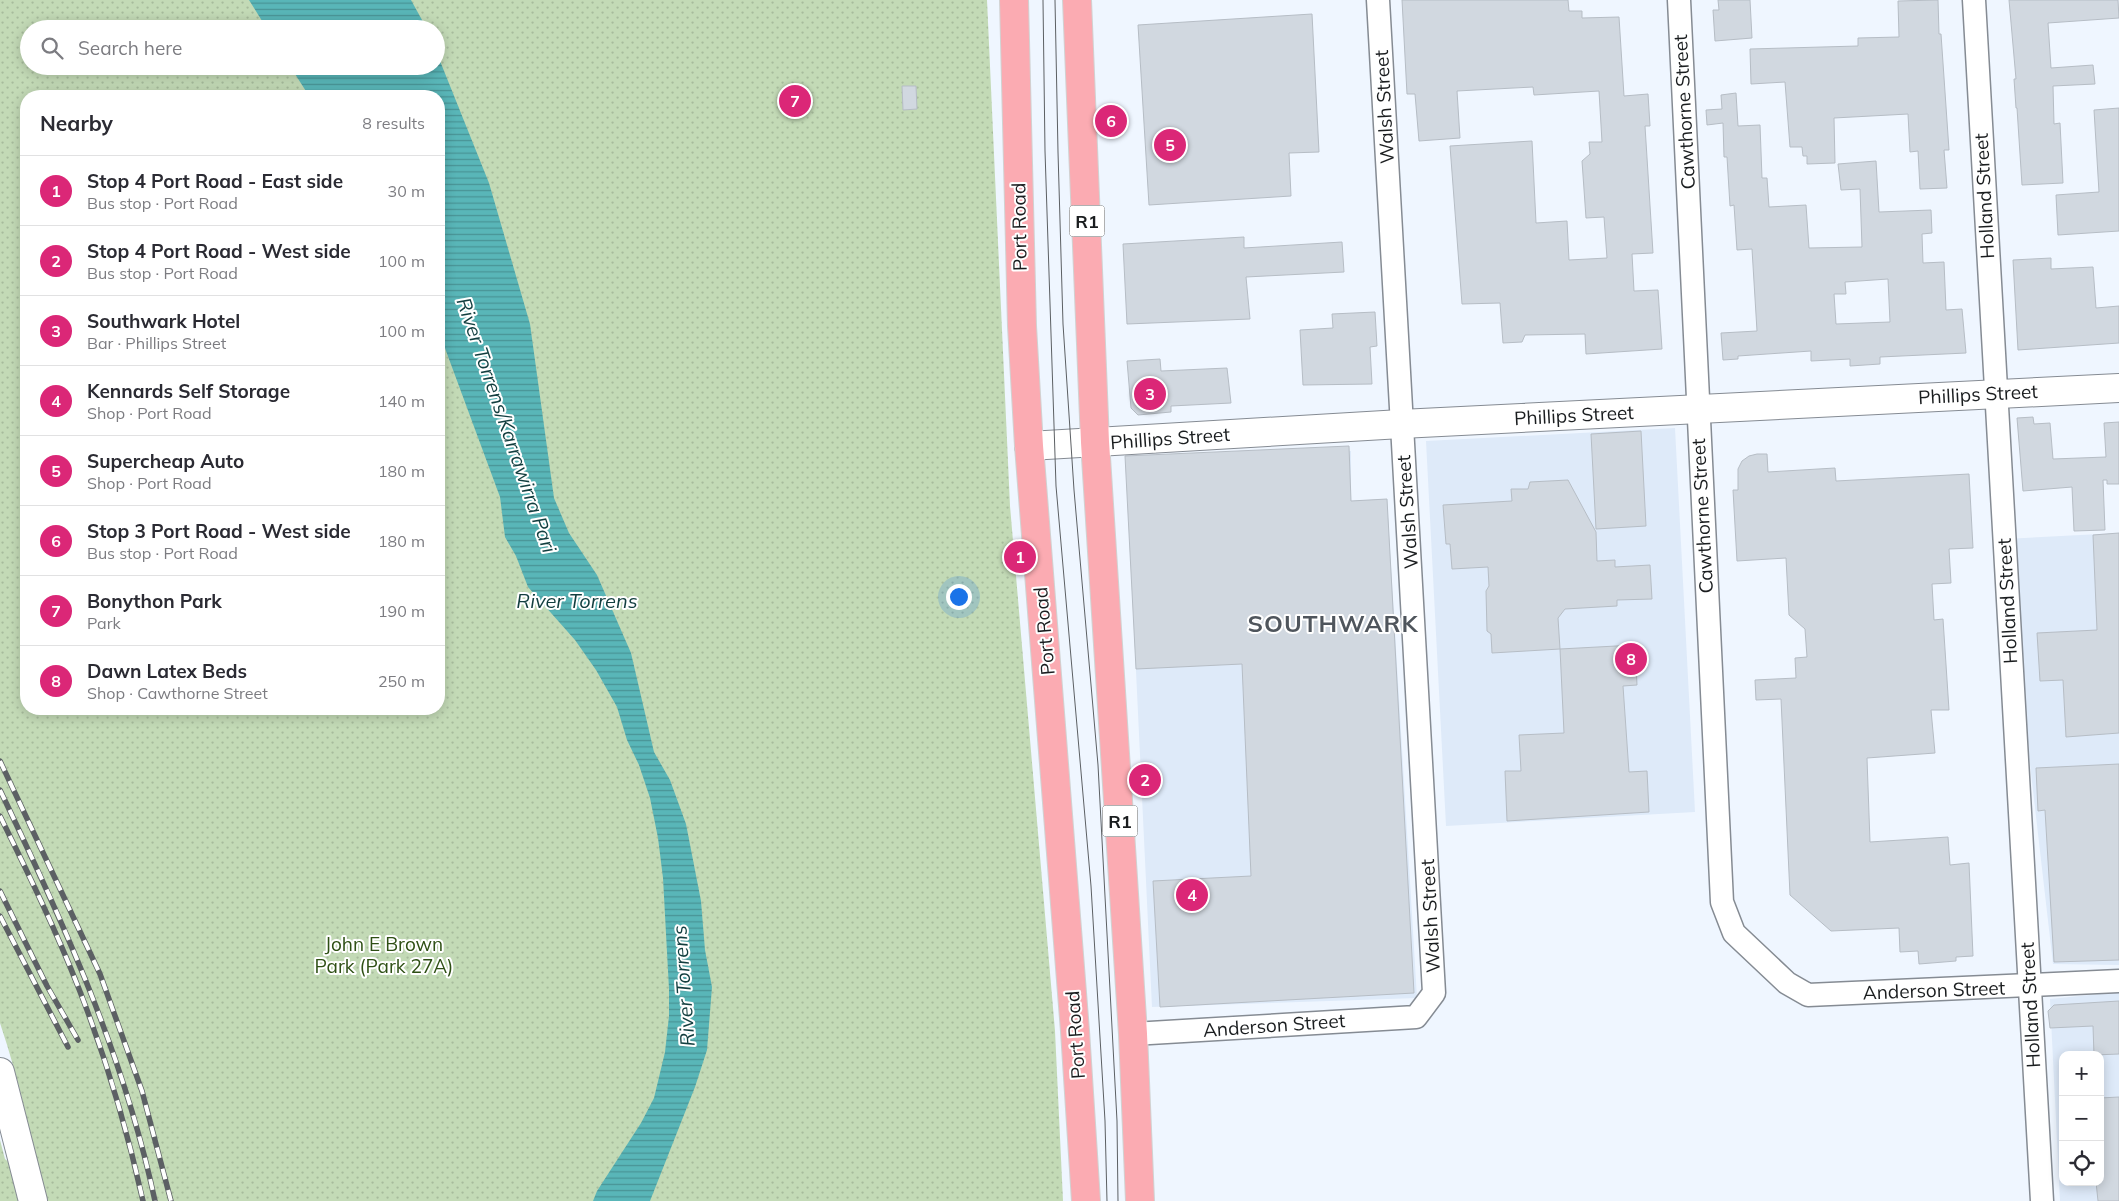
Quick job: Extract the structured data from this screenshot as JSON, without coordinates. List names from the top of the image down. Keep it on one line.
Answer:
{"streets":{"highway":["R1","Port Road"],"street":["Walsh Street","Cawthorne Street","Holland Street","Phillips Street","Anderson Street"]},"crossings":[["Walsh Street","Phillips Street"],["Walsh Street","Anderson Street"],["Cawthorne Street","Phillips Street"],["Cawthorne Street","Anderson Street"],["Holland Street","Phillips Street"],["Holland Street","Anderson Street"],["R1","Phillips Street"],["R1","Anderson Street"],["Port Road","Phillips Street"]],"districts":["SOUTHWARK"],"water":["River Torrens/Karrawirra Pari","River Torrens"],"parks":["John E Brown Park (Park 27A)"],"page":{"search":"Search here","pins":["7","6","5","3","1","8","2","4"],"heading":["Nearby","8 results"],"list":[{"mark":"1","name":"Stop 4 Port Road - East side","note":"Bus stop · Port Road","value":"30 m"},{"mark":"2","name":"Stop 4 Port Road - West side","note":"Bus stop · Port Road","value":"100 m"},{"mark":"3","name":"Southwark Hotel","note":"Bar · Phillips Street","value":"100 m"},{"mark":"4","name":"Kennards Self Storage","note":"Shop · Port Road","value":"140 m"},{"mark":"5","name":"Supercheap Auto","note":"Shop · Port Road","value":"180 m"},{"mark":"6","name":"Stop 3 Port Road - West side","note":"Bus stop · Port Road","value":"180 m"},{"mark":"7","name":"Bonython Park","note":"Park","value":"190 m"},{"mark":"8","name":"Dawn Latex Beds","note":"Shop · Cawthorne Street","value":"250 m"}],"map_buttons":["+","−"]}}
